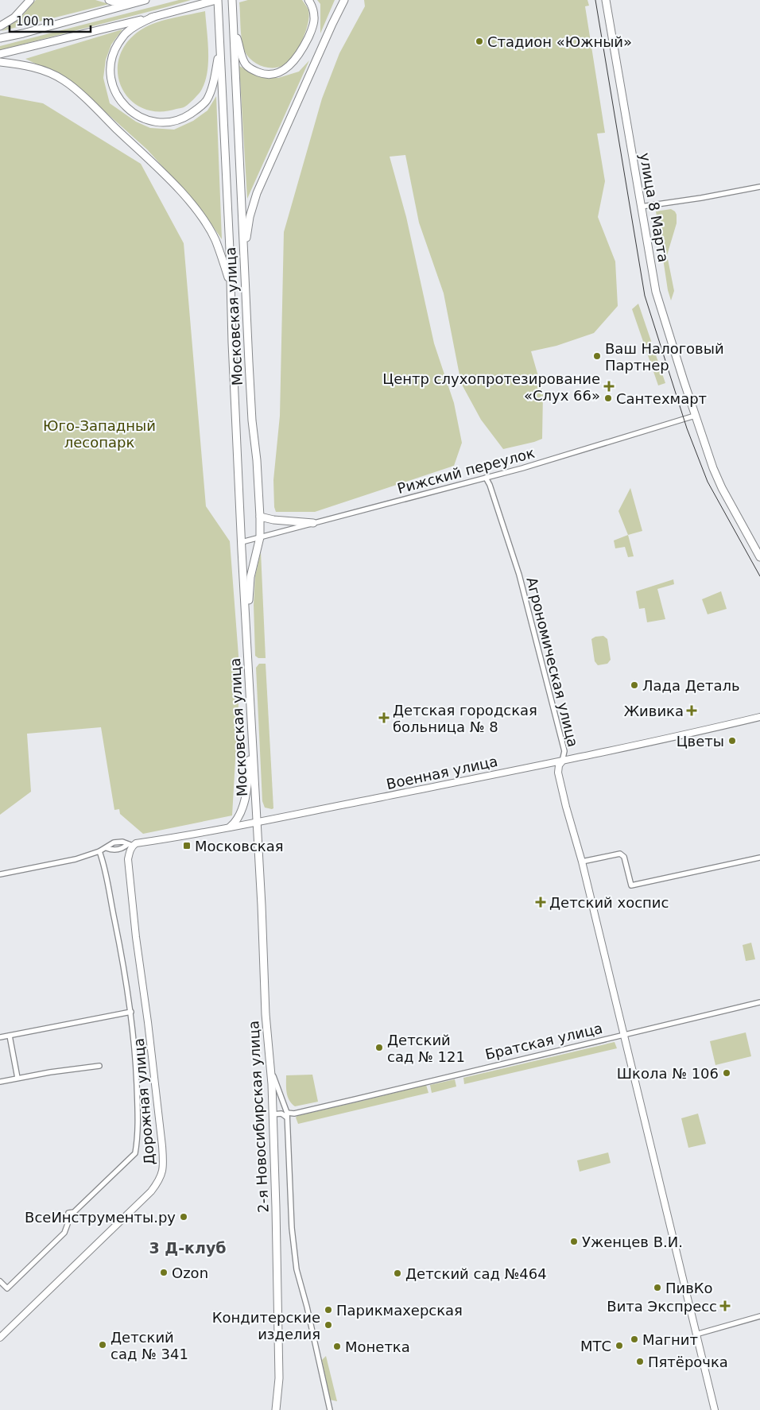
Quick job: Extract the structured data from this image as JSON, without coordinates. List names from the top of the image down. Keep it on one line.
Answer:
{"streets":{"main road":["улица 8 Марта","Московская улица","2-я Новосибирская улица"],"street":["Рижский переулок","Агрономическая улица","Военная улица","Братская улица","Дорожная улица"]},"crossings":[["улица 8 Марта","Рижский переулок"],["Московская улица","Рижский переулок"],["Московская улица","Военная улица"],["Московская улица","2-я Новосибирская улица"],["Рижский переулок","Агрономическая улица"],["Агрономическая улица","Военная улица"],["Агрономическая улица","Братская улица"],["Военная улица","Дорожная улица"],["Военная улица","2-я Новосибирская улица"],["Братская улица","2-я Новосибирская улица"]],"districts":["3 Д-клуб"],"parks":["Юго-Западный лесопарк"],"places":{"other":["Стадион «Южный»","Ваш Налоговый Партнер","Сантехмарт","Лада Деталь","Цветы","Детский сад № 121","Школа № 106","ВсеИнструменты.ру","Уженцев В.И.","Ozon","Детский сад №464","ПивКо","Парикмахерская","Кондитерские изделия","Магнит","Детский сад № 341","МТС","Монетка","Пятёрочка"],"health":["Центр слухопротезирование «Слух 66»","Живика","Детская городская больница № 8","Детский хоспис","Вита Экспресс"],"transit":["Московская"]},"scale_bar":"100 m"}
